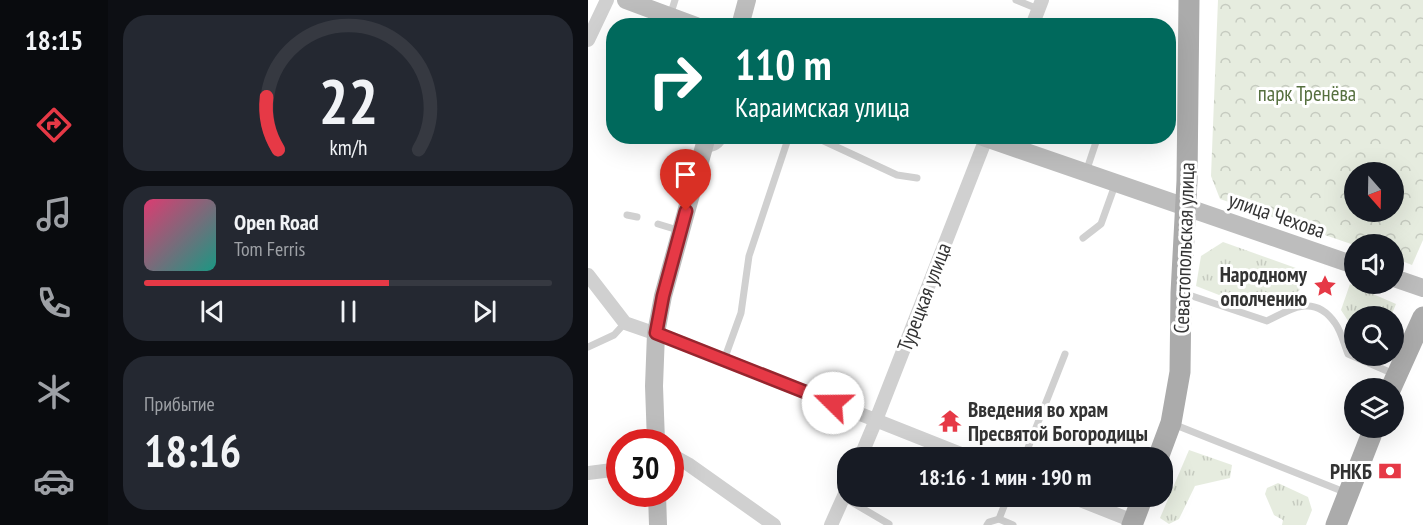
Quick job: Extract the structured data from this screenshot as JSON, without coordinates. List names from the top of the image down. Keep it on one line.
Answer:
{"streets":{"main road":["улица Чехова","Севастопольская улица"],"street":["Турецкая улица"]},"crossings":[["улица Чехова","Севастопольская улица"]],"parks":["парк Тренёва"],"places":{"place":["Народному ополчению"],"temple":["Введения во храм Пресвятой Богородицы"],"bank":["РНКБ"]},"north":"bottom","page":{"tabs":"18:15","turn":["110 m","Караимская улица"],"song":["Open Road","Tom Ferris"],"tile":["Прибытие","18:16"],"limit":"30","trip":"18:16 · 1 мин · 190 m","gauge":["22","km/h"]}}
